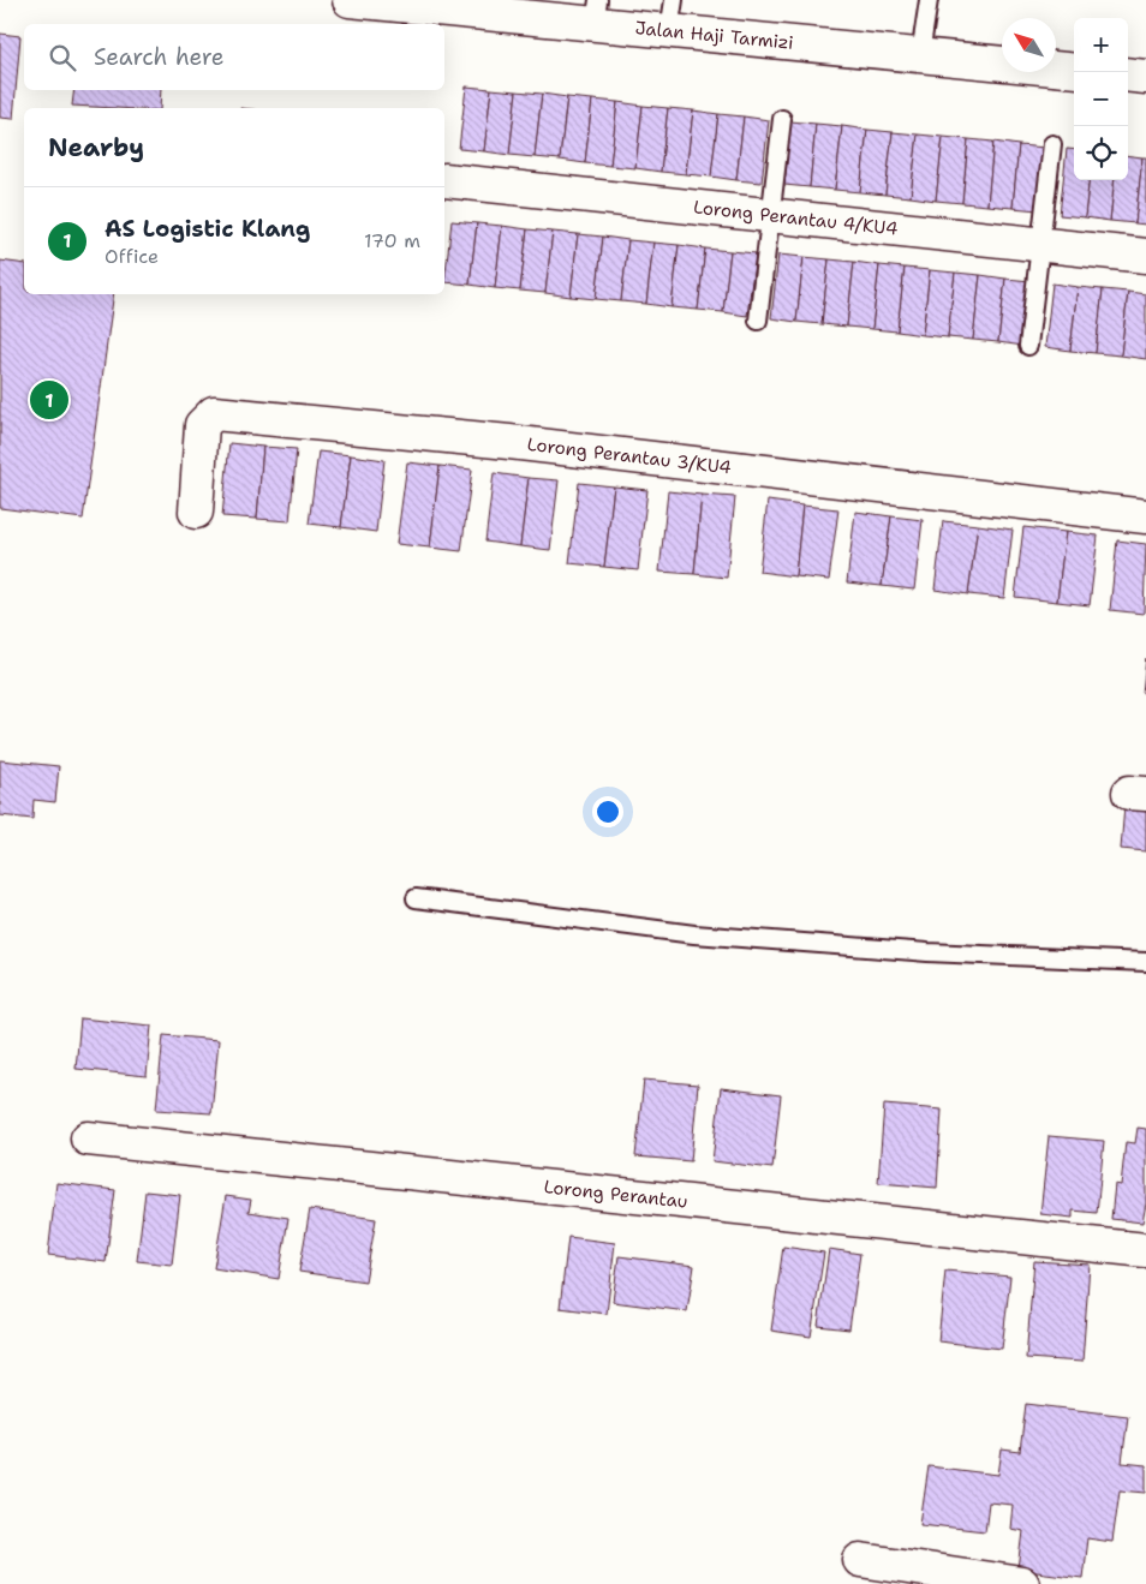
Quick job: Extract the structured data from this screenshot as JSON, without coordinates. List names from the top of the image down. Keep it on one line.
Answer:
{"streets":{"street":["Jalan Haji Tarmizi","Lorong Perantau 4/KU4","Lorong Perantau 3/KU4","Lorong Perantau"]},"north":"top left","page":{"map_buttons":["+","−"],"search":"Search here","heading":"Nearby","list":[{"mark":"1","name":"AS Logistic Klang","note":"Office","value":"170 m"}],"pins":"1"}}
